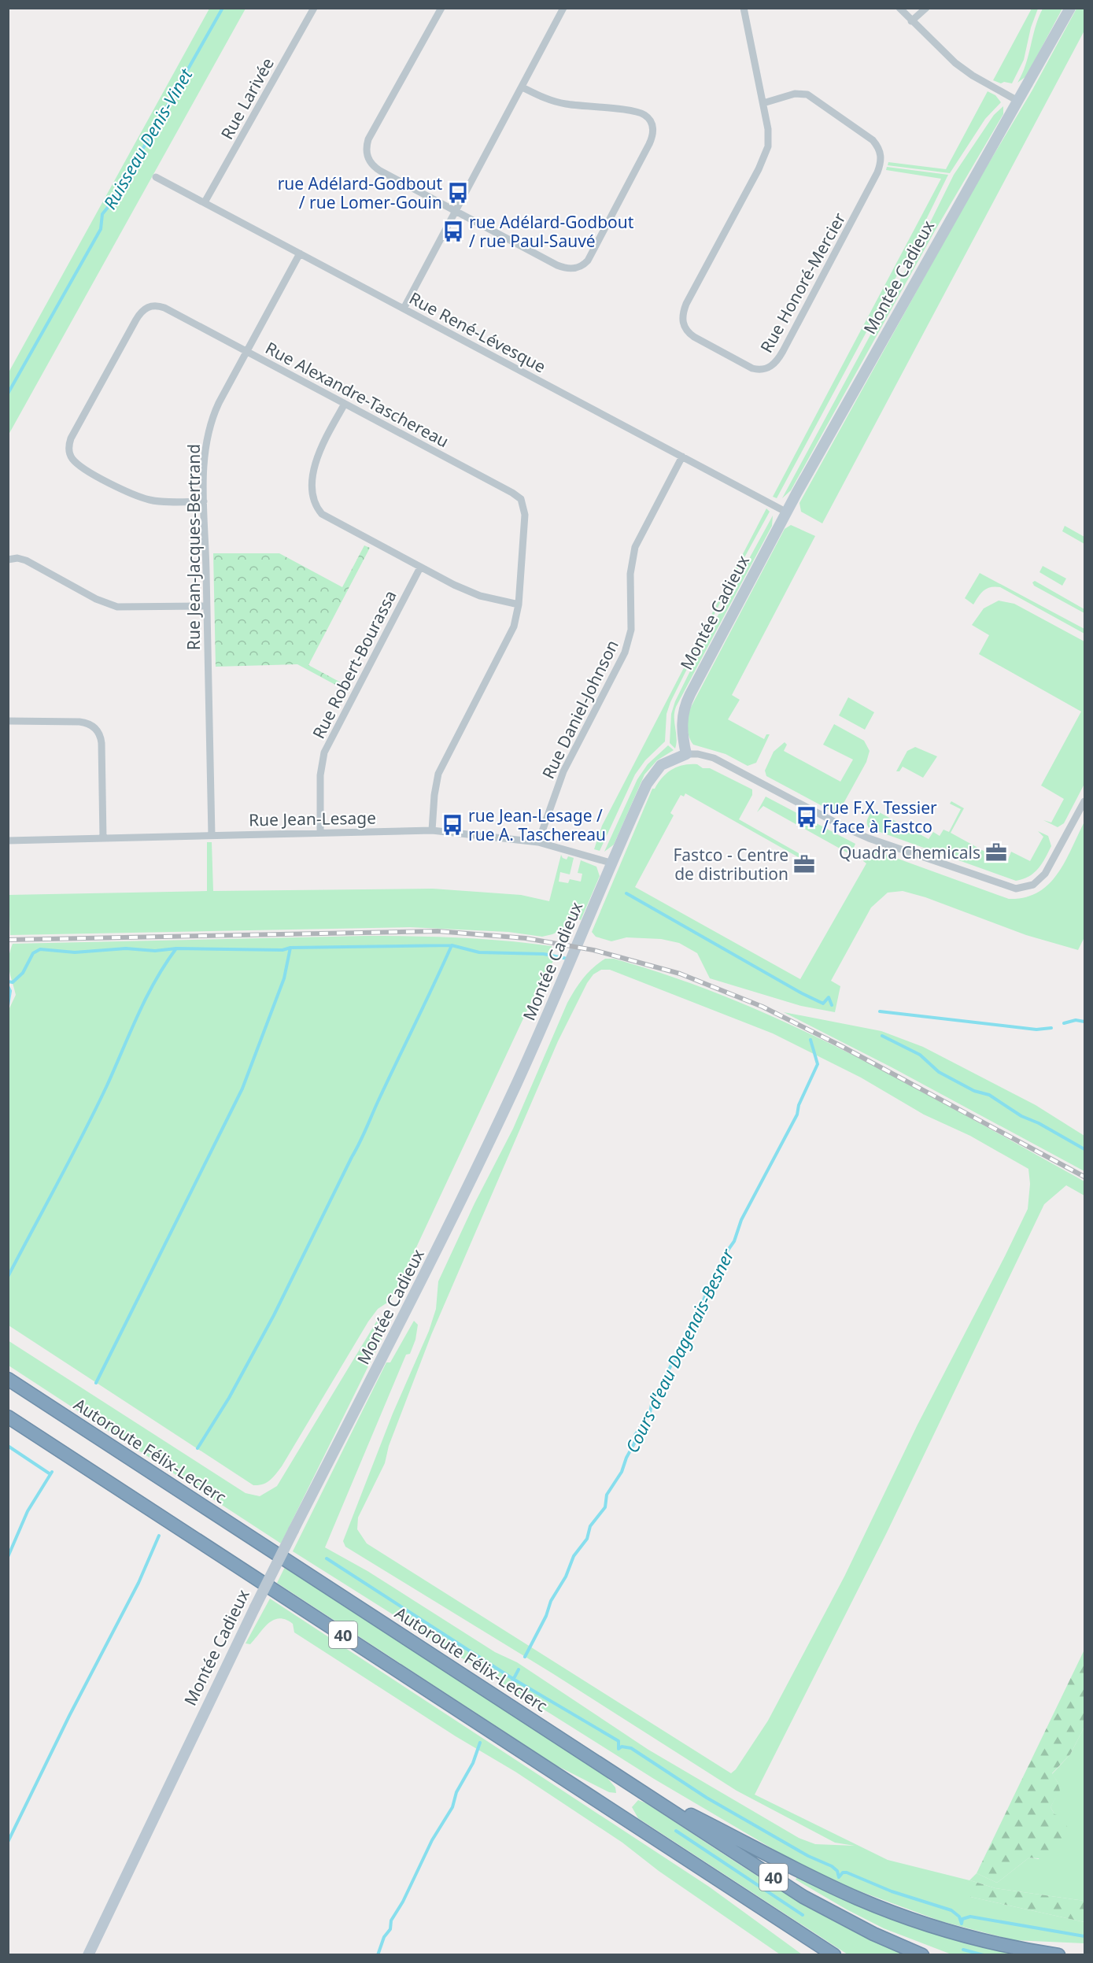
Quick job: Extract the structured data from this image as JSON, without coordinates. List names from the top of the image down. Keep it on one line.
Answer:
{"streets":{"highway":["Autoroute Félix-Leclerc","40"],"street":["Rue Larivée","Montée Cadieux","Rue Honoré-Mercier","Rue René-Lévesque","Rue Alexandre-Taschereau","Rue Jean-Jacques-Bertrand","Rue Robert-Bourassa","Rue Daniel-Johnson","Rue Jean-Lesage"]},"crossings":[["Rue Larivée","Rue René-Lévesque"],["Montée Cadieux","Rue René-Lévesque"],["Montée Cadieux","Rue Jean-Lesage"],["Rue René-Lévesque","Rue Jean-Jacques-Bertrand"],["Rue René-Lévesque","Rue Daniel-Johnson"],["Rue Alexandre-Taschereau","Rue Jean-Jacques-Bertrand"],["Rue Alexandre-Taschereau","Rue Jean-Lesage"],["Rue Jean-Jacques-Bertrand","Rue Jean-Lesage"],["Rue Robert-Bourassa","Rue Jean-Lesage"],["Rue Daniel-Johnson","Rue Jean-Lesage"]],"water":["Ruisseau Denis-Vinet","Cours d'eau Dagenais-Besner"],"places":{"bus stop":["rue Adélard-Godbout / rue Lomer-Gouin","rue Adélard-Godbout / rue Paul-Sauvé","rue F.X. Tessier / face à Fastco","rue Jean-Lesage / rue A. Taschereau"],"office":["Quadra Chemicals","Fastco - Centre de distribution"]}}
